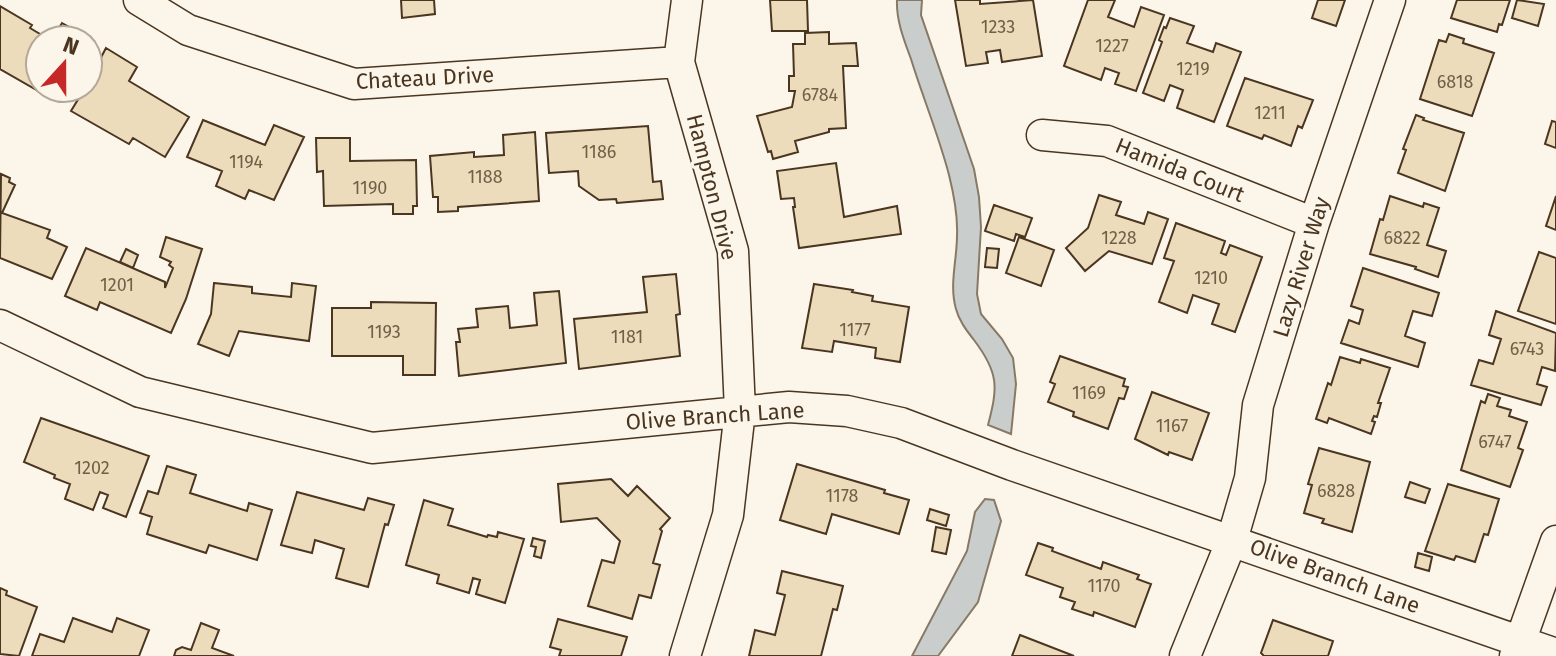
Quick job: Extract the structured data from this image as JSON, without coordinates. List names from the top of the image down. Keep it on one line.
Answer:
{"streets":{"street":["Chateau Drive","Hamida Court","Hampton Drive","Lazy River Way","Olive Branch Lane"]},"crossings":[["Chateau Drive","Hampton Drive"],["Hamida Court","Lazy River Way"],["Hampton Drive","Olive Branch Lane"],["Lazy River Way","Olive Branch Lane"]],"house_numbers":["1233","1227","1219","6818","6784","1211","1186","1194","1188","1190","1228","6822","1210","1201","1177","1193","1181","6743","1169","1167","6747","1202","6828","1178","1170"],"north":"top"}
